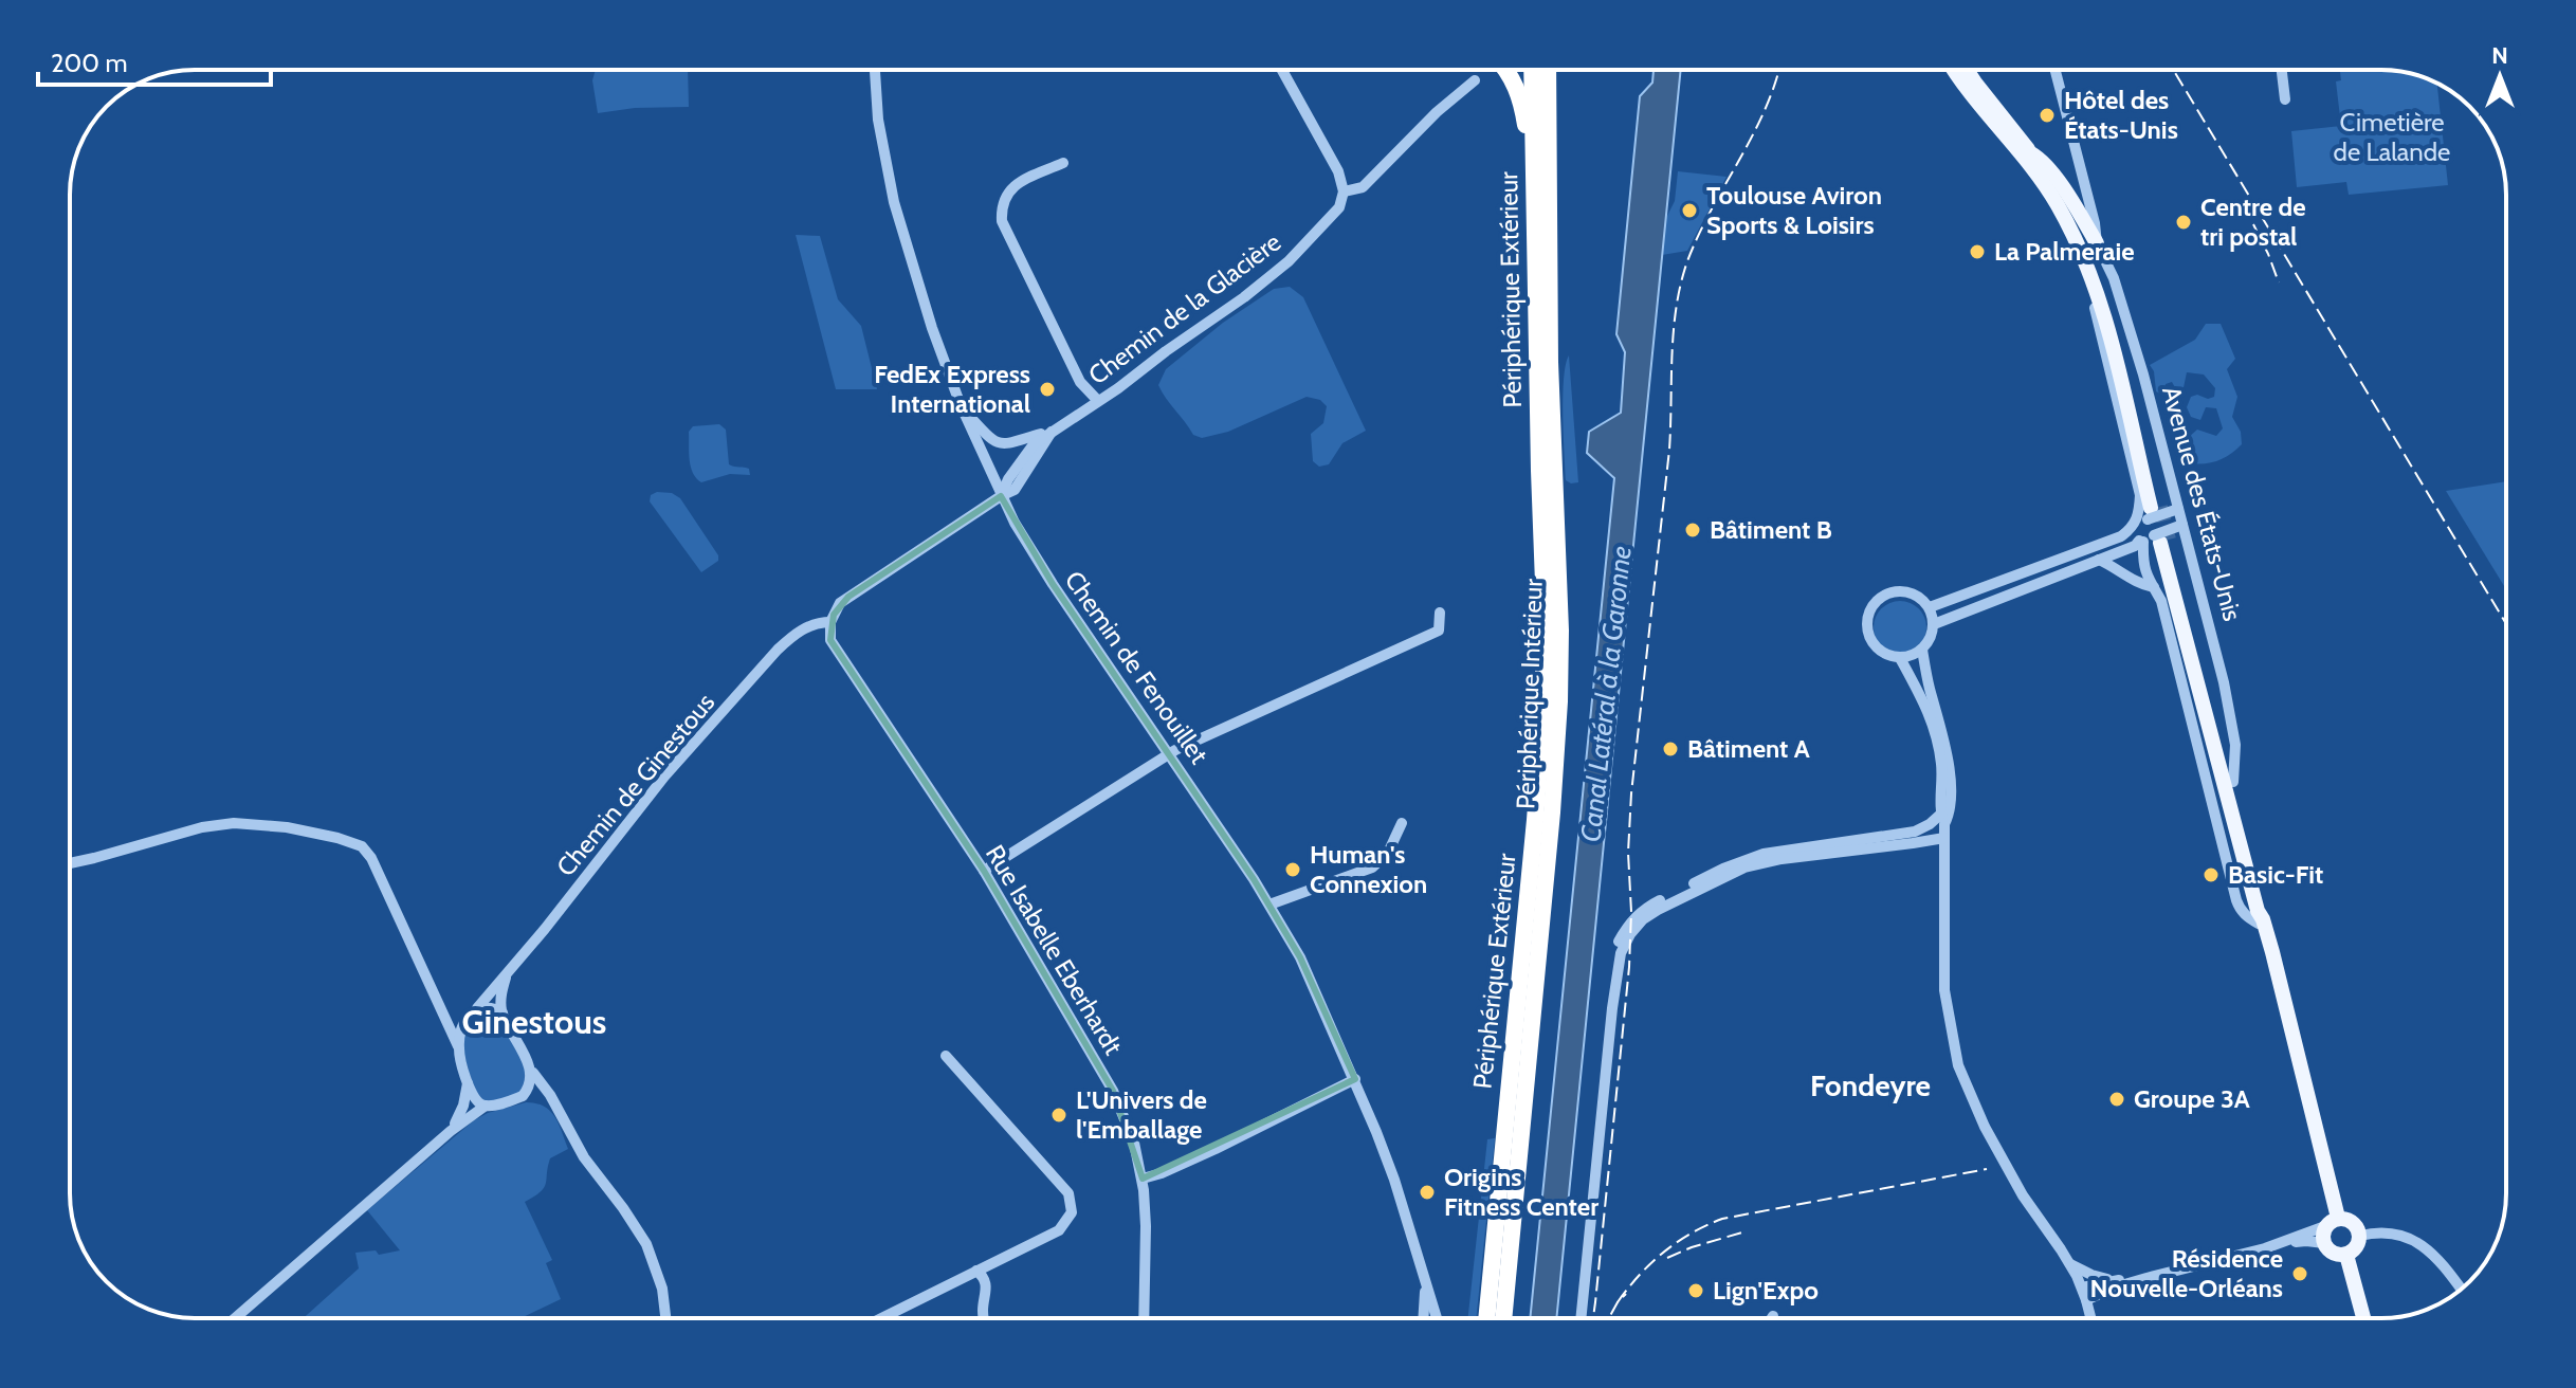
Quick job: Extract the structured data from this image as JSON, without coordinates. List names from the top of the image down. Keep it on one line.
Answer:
{"streets":{"highway":["Périphérique Extérieur","Périphérique Intérieur"],"main road":["Avenue des États-Unis"],"street":["Chemin de la Glacière","Chemin de Fenouillet","Chemin de Ginestous","Rue Isabelle Eberhardt"]},"crossings":[["Chemin de la Glacière","Chemin de Fenouillet"],["Chemin de Ginestous","Rue Isabelle Eberhardt"]],"districts":["Ginestous","Fondeyre"],"water":["Canal Latéral à la Garonne"],"parks":["Cimetière de Lalande"],"places":["Hôtel des États-Unis","Toulouse Aviron Sports & Loisirs","Centre de tri postal","La Palmeraie","FedEx Express International","Bâtiment B","Bâtiment A","Human's Connexion","Basic-Fit","Groupe 3A","L'Univers de l'Emballage","Origins Fitness Center","Résidence Nouvelle-Orléans","Lign'Expo"],"scale_bar":"200 m","north":"top"}
